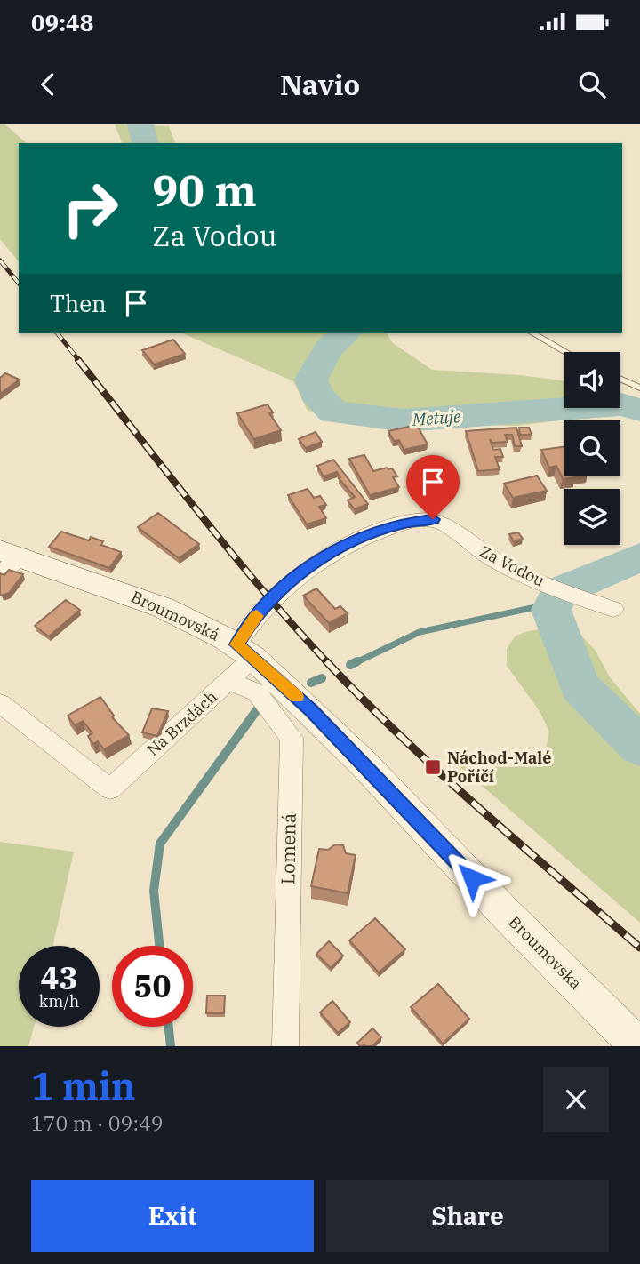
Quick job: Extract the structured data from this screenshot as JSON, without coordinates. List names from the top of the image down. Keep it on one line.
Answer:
{"streets":{"main road":["Broumovská"],"street":["Za Vodou","Na Brzdách","Lomená"]},"crossings":[["Za Vodou","Broumovská"],["Za Vodou","Na Brzdách"],["Broumovská","Na Brzdách"],["Na Brzdách","Lomená"]],"water":["Metuje"],"places":{"transit":["Náchod-Malé Poříčí"]},"page":{"status":"09:48","header":"Navio","turn":["90 m","Za Vodou"],"then":"Then","speed":"43 km/h","limit":"50","heading":["1 min","170 m · 09:49"],"buttons":["Exit","Share"]}}
